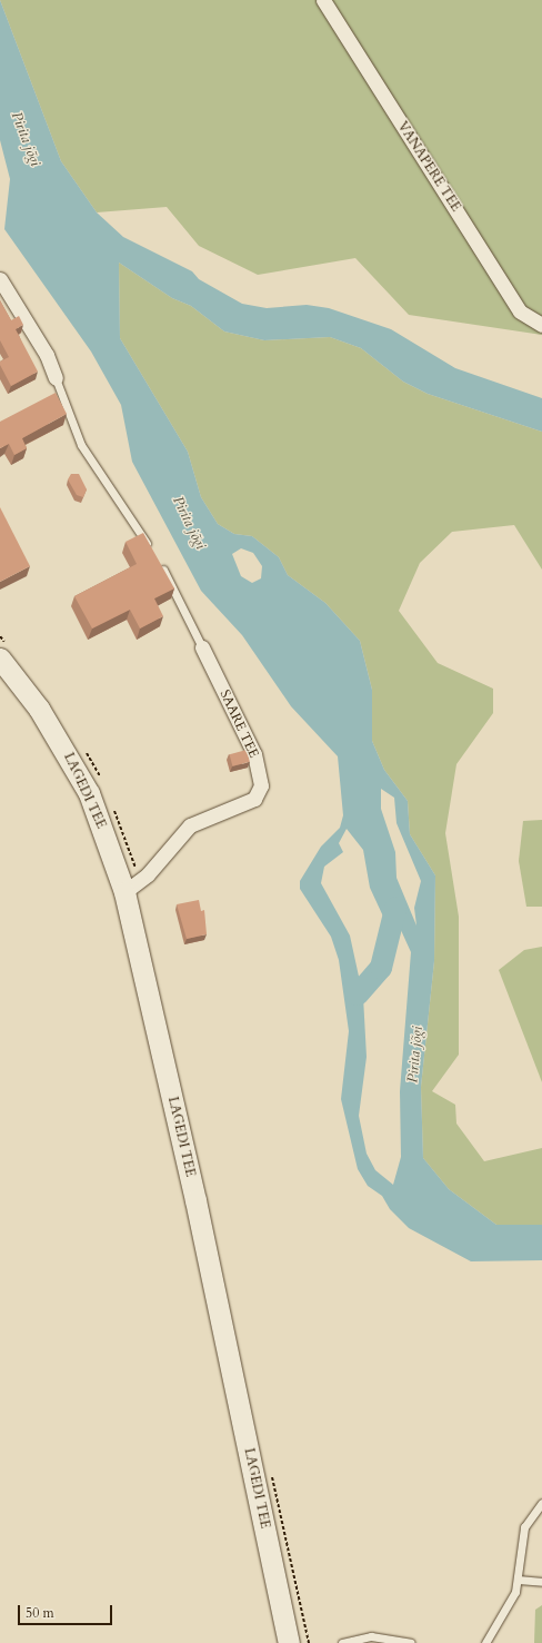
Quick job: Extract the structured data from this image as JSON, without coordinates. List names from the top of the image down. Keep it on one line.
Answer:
{"streets":{"street":["VANAPERE TEE","SAARE TEE","LAGEDI TEE"]},"crossings":[["SAARE TEE","LAGEDI TEE"]],"water":["Pirita jõgi"],"scale_bar":"50 m"}
